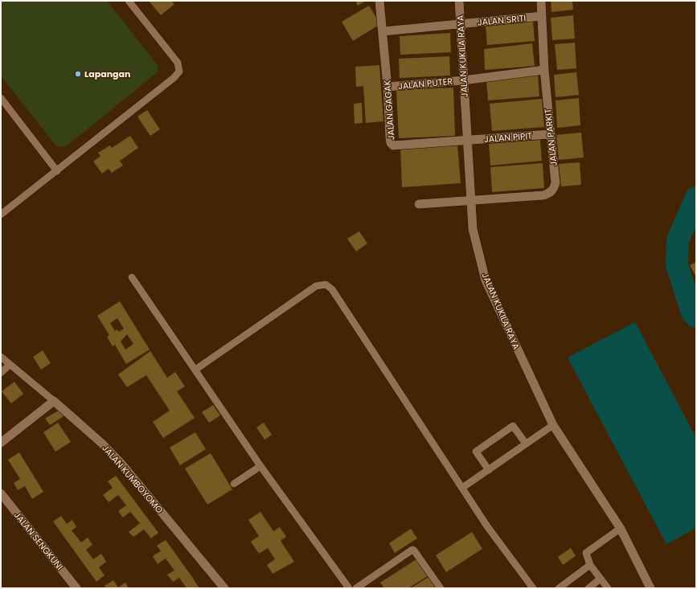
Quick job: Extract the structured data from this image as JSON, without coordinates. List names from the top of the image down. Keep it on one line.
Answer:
{"streets":{"street":["JALAN SRITI","JALAN KUKILA RAYA","JALAN PUTER","JALAN GAGAK","JALAN PIPIT","JALAN PARKIT","JALAN KUMBOYOMO","JALAN SENGKUNI"]},"crossings":[["JALAN SRITI","JALAN KUKILA RAYA"],["JALAN SRITI","JALAN GAGAK"],["JALAN SRITI","JALAN PARKIT"],["JALAN KUKILA RAYA","JALAN PUTER"],["JALAN KUKILA RAYA","JALAN GAGAK"],["JALAN KUKILA RAYA","JALAN PIPIT"],["JALAN KUKILA RAYA","JALAN PARKIT"],["JALAN PUTER","JALAN GAGAK"],["JALAN PUTER","JALAN PARKIT"],["JALAN GAGAK","JALAN PIPIT"],["JALAN PIPIT","JALAN PARKIT"]],"places":["Lapangan"]}
